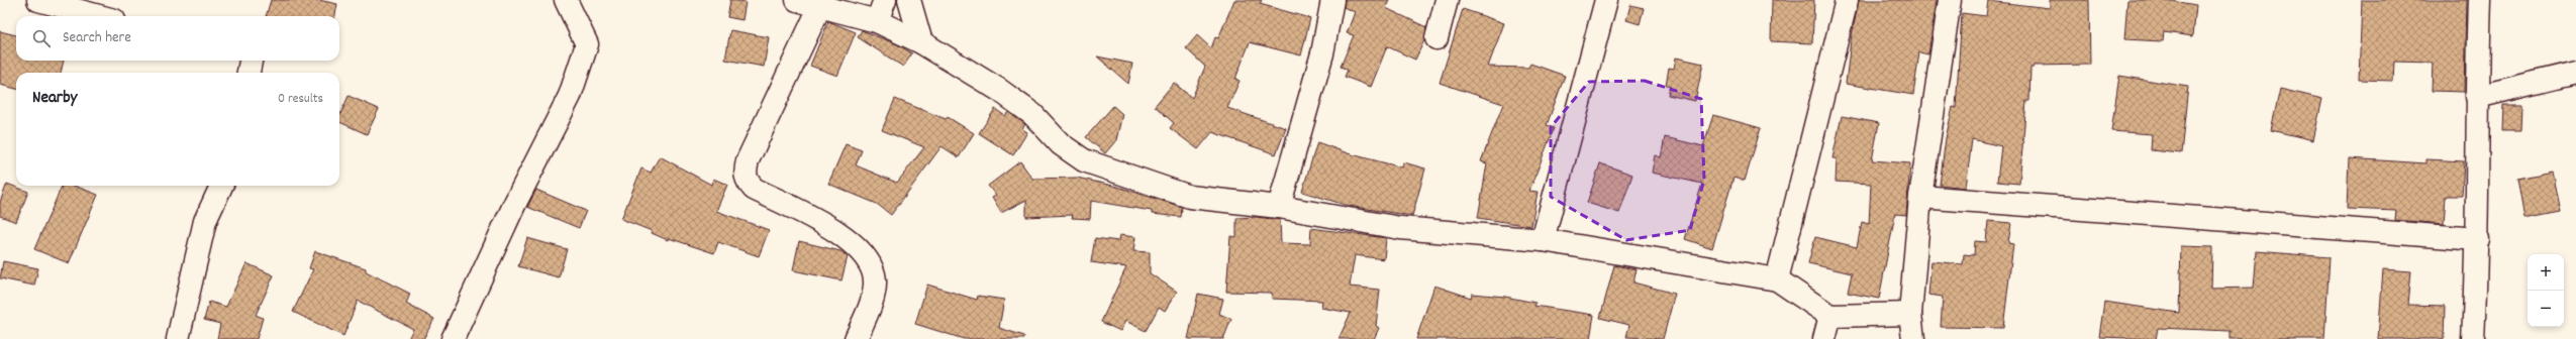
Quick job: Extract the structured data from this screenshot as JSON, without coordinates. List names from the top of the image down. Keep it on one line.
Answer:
{"page":{"search":"Search here","heading":["Nearby","0 results"],"map_buttons":["+","−"]}}
